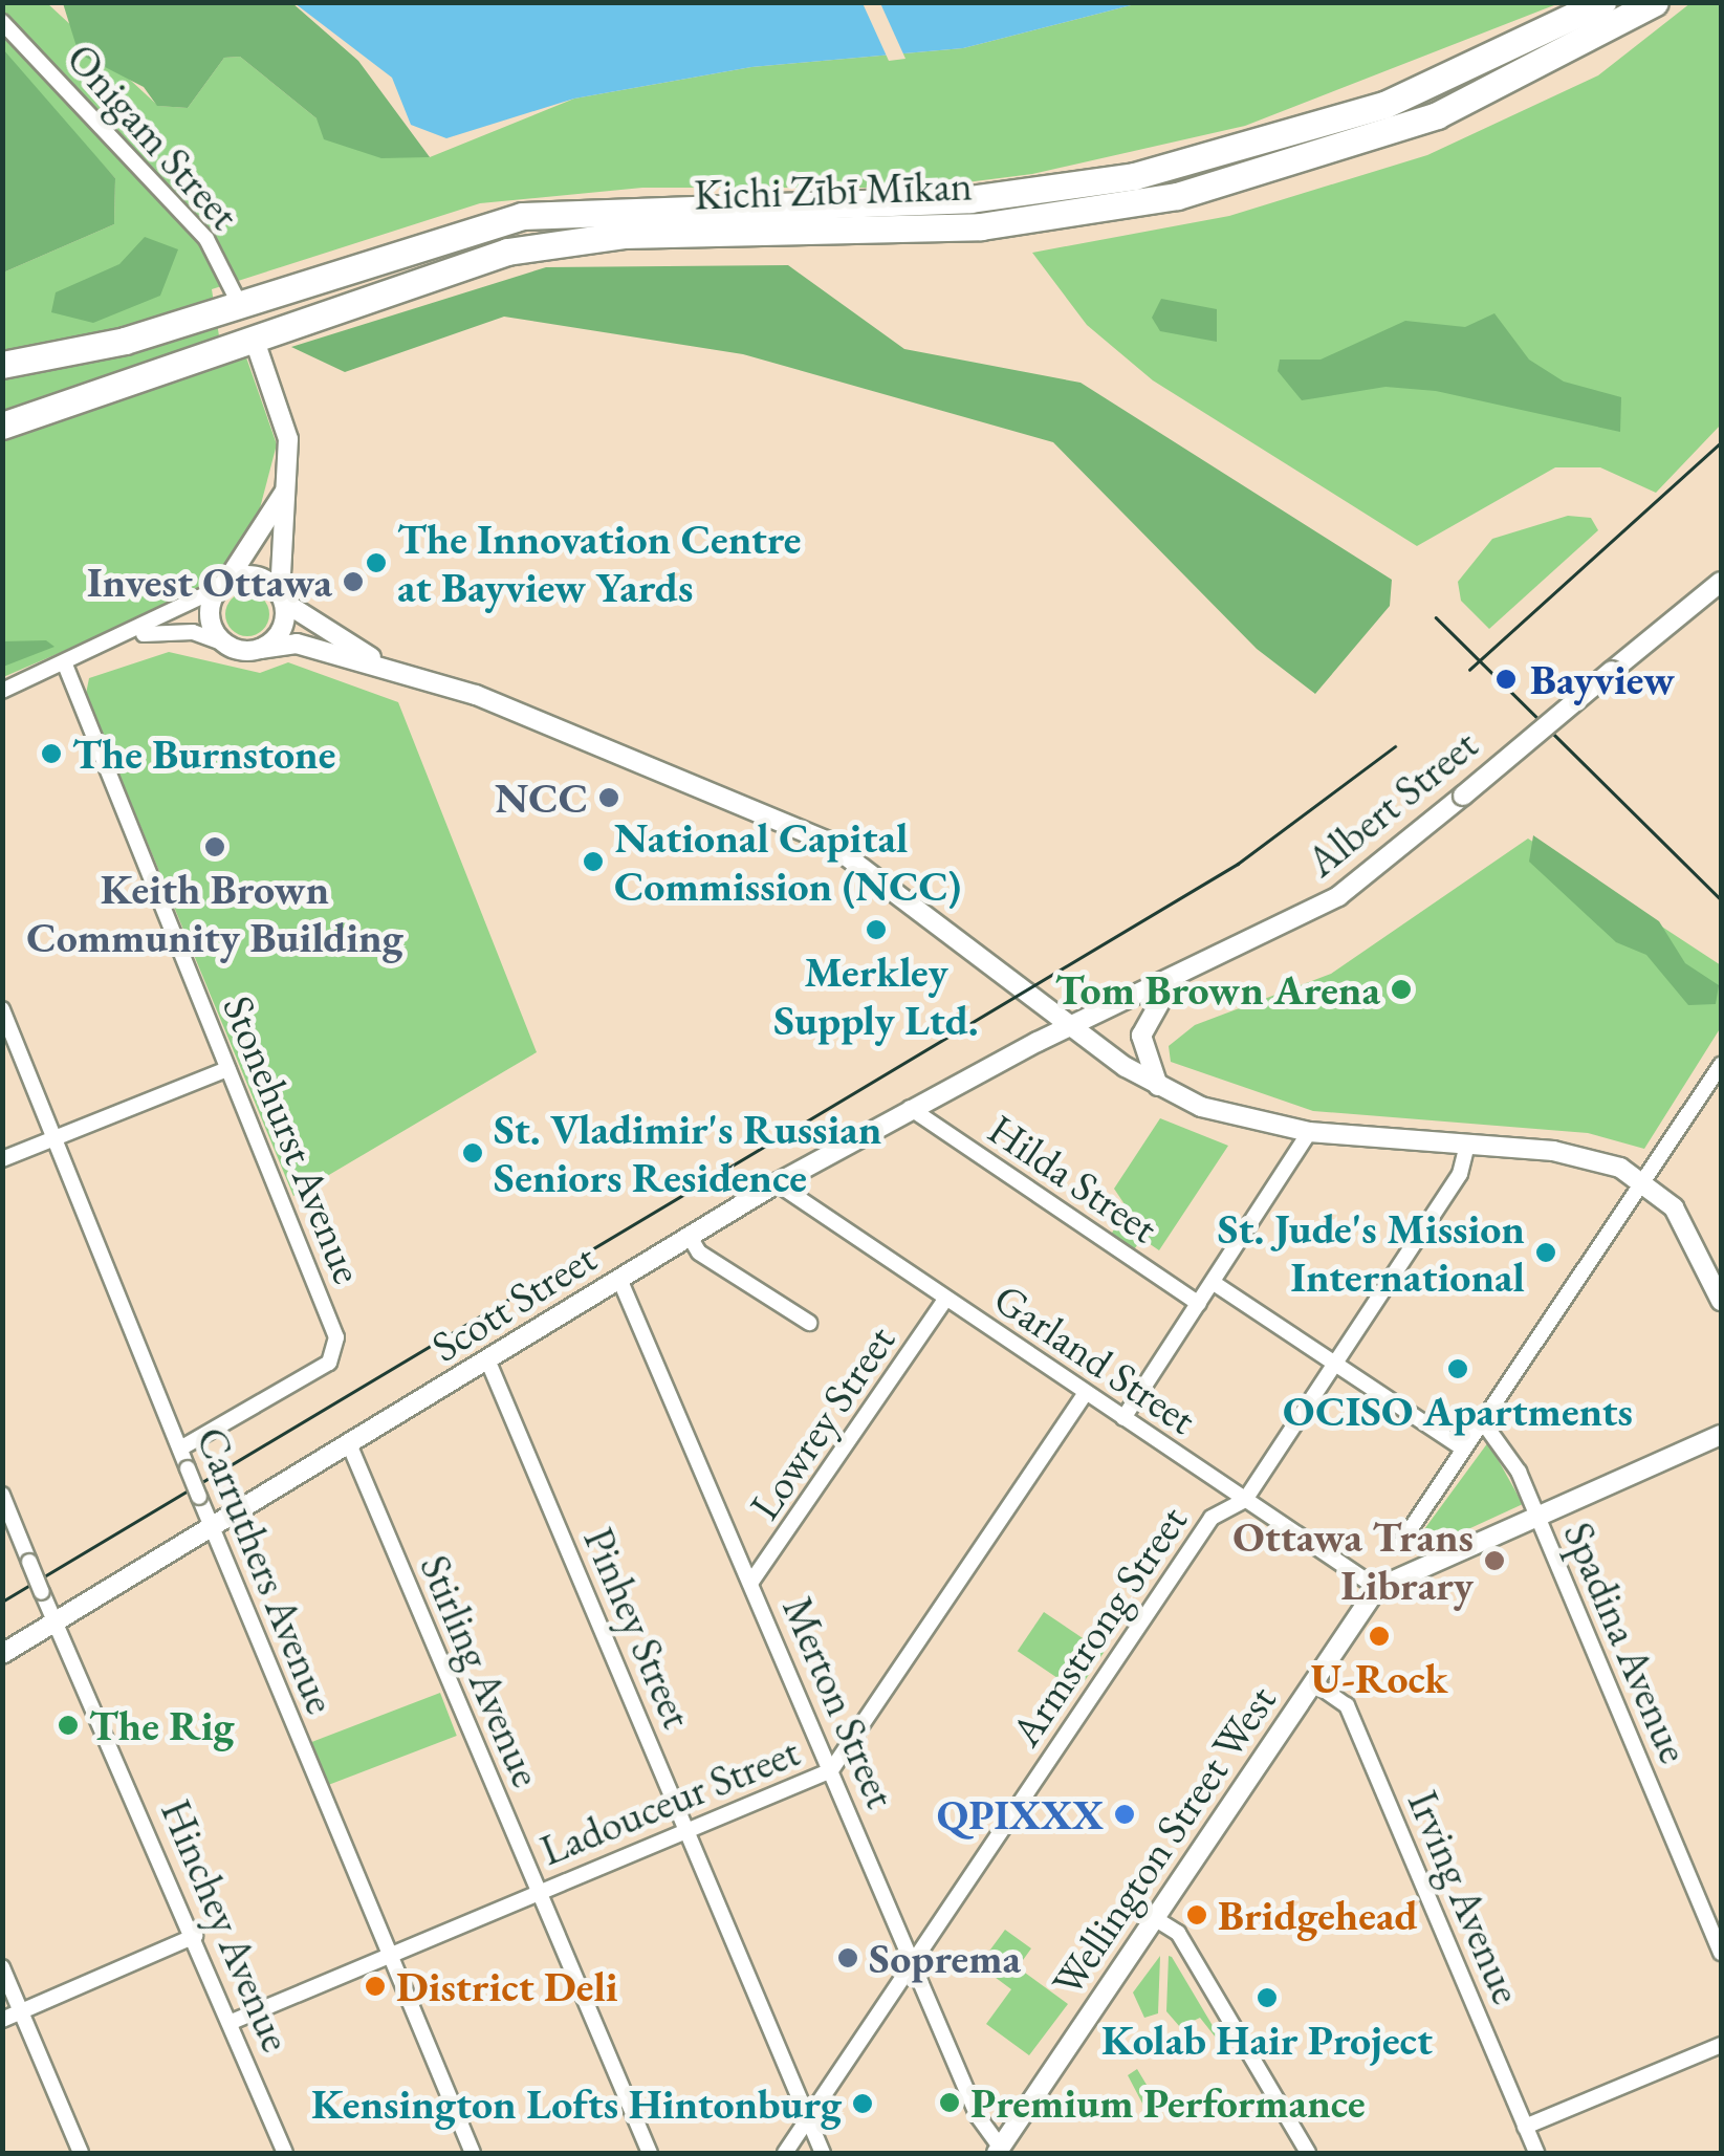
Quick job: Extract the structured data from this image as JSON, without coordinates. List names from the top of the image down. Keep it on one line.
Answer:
{"streets":{"highway":["Kichi Zībī Mīkan"],"main road":["Albert Street","Scott Street","Wellington Street West"],"street":["Onigam Street","Stonehurst Avenue","Hilda Street","Garland Street","Lowrey Street","Carruthers Avenue","Armstrong Street","Pinhey Street","Spadina Avenue","Stirling Avenue","Merton Street","Ladouceur Street","Irving Avenue","Hinchey Avenue"]},"crossings":[["Onigam Street","Kichi Zībī Mīkan"],["Albert Street","Scott Street"],["Stonehurst Avenue","Carruthers Avenue"],["Hilda Street","Scott Street"],["Scott Street","Garland Street"],["Scott Street","Carruthers Avenue"],["Scott Street","Pinhey Street"],["Scott Street","Stirling Avenue"],["Scott Street","Merton Street"],["Scott Street","Hinchey Avenue"],["Garland Street","Lowrey Street"],["Garland Street","Armstrong Street"],["Garland Street","Ladouceur Street"],["Garland Street","Wellington Street West"],["Lowrey Street","Merton Street"],["Carruthers Avenue","Ladouceur Street"],["Armstrong Street","Pinhey Street"],["Armstrong Street","Merton Street"],["Pinhey Street","Ladouceur Street"],["Spadina Avenue","Wellington Street West"],["Stirling Avenue","Ladouceur Street"],["Merton Street","Ladouceur Street"],["Merton Street","Wellington Street West"],["Ladouceur Street","Hinchey Avenue"],["Wellington Street West","Irving Avenue"]],"places":["The Innovation Centre at Bayview Yards","Invest Ottawa","Bayview","The Burnstone","NCC","Keith Brown Community Building","National Capital Commission (NCC)","Merkley Supply Ltd.","Tom Brown Arena","St. Vladimir's Russian Seniors Residence","St. Jude's Mission International","OCISO Apartments","Ottawa Trans Library","U-Rock","The Rig","QPIXXX","Bridgehead","Soprema","District Deli","Kolab Hair Project","Premium Performance","Kensington Lofts Hintonburg"]}
